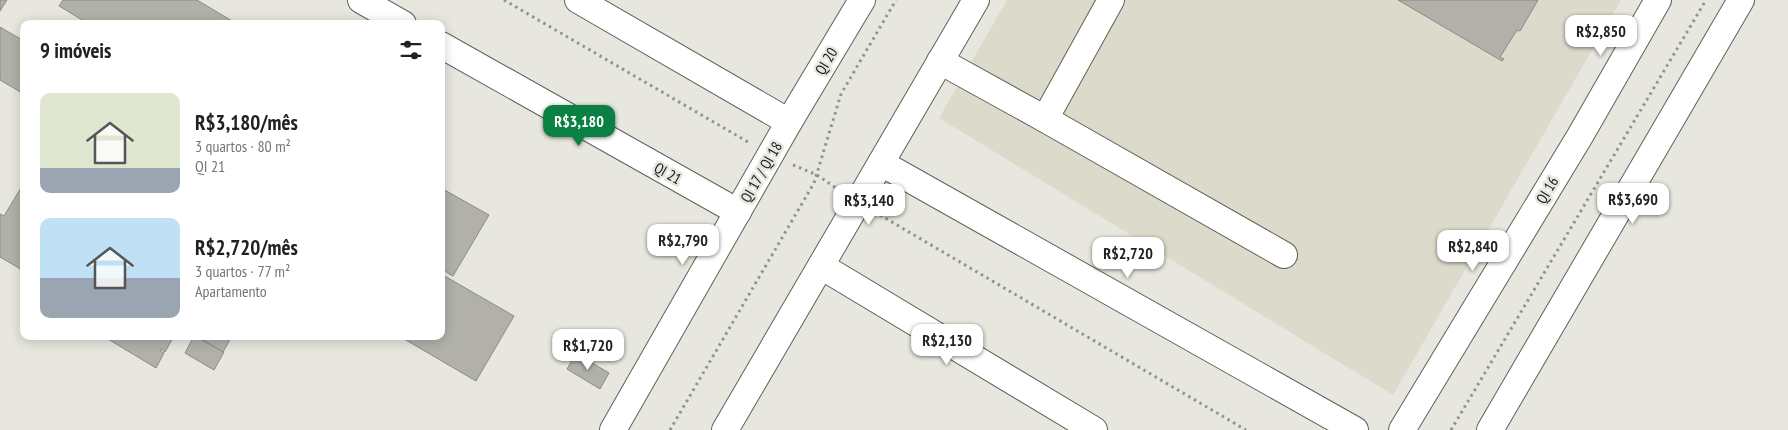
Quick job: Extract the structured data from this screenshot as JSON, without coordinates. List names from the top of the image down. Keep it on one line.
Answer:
{"streets":{"street":["QI 20","QI 17 / QI 18","QI 21","QI 16"]},"crossings":[["QI 20","QI 17 / QI 18"],["QI 17 / QI 18","QI 21"]],"page":{"price":["R$2,850","R$3,180","R$3,690","R$3,140","R$2,790","R$2,840","R$2,720","R$2,130","R$1,720"],"heading":"9 imóveis","list":[{"name":"R$3,180/mês","note":"3 quartos · 80 m² · QI 21"},{"name":"R$2,720/mês","note":"3 quartos · 77 m² · Apartamento"}]}}
